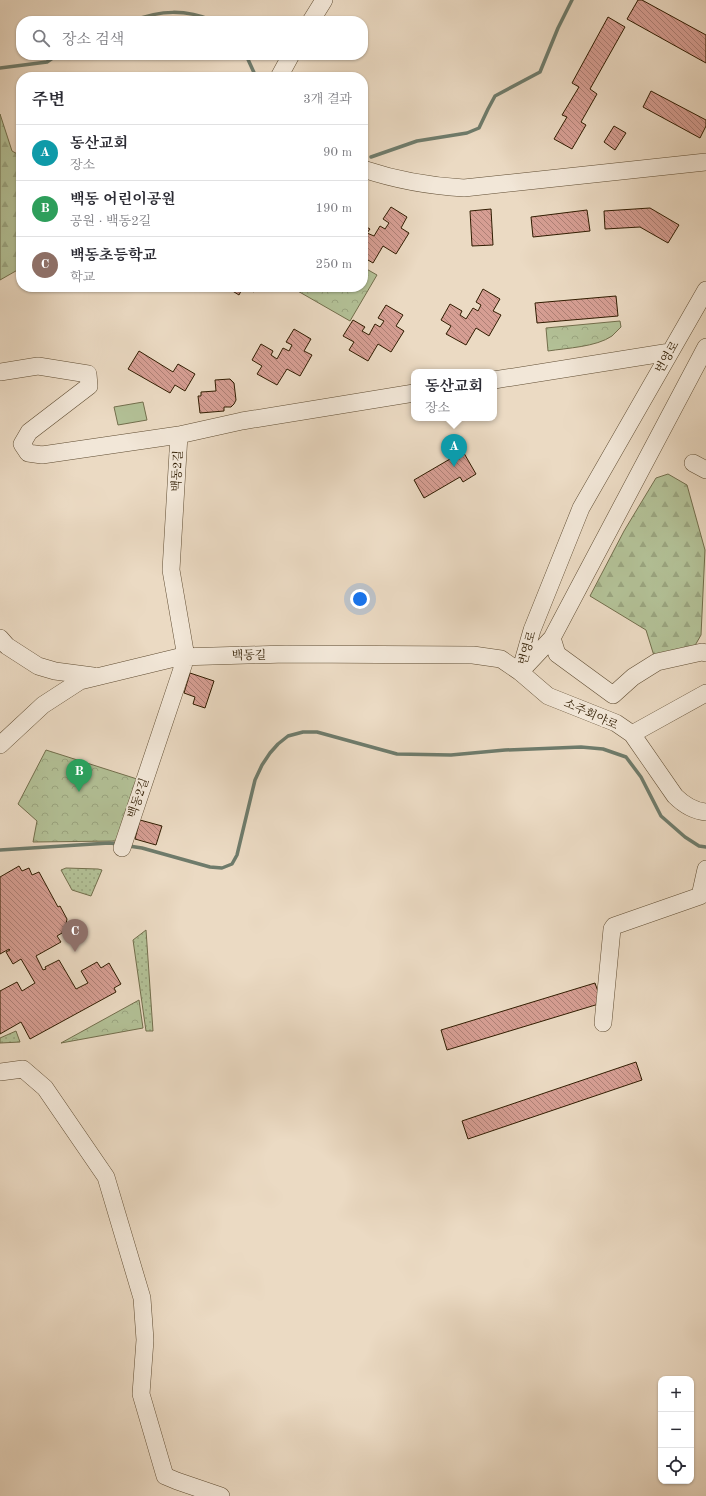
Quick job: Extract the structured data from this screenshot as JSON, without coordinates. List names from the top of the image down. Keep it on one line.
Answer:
{"streets":{"street":["번영로","백동2길","백동길","소주회야로"]},"crossings":[["번영로","백동길"],["번영로","소주회야로"],["백동2길","백동길"],["백동길","소주회야로"]],"page":{"search":"장소 검색","heading":["주변","3개 결과"],"list":[{"mark":"A","name":"동산교회","note":"장소","value":"90 m"},{"mark":"B","name":"백동 어린이공원","note":"공원 · 백동2길","value":"190 m"},{"mark":"C","name":"백동초등학교","note":"학교","value":"250 m"}],"popup":["동산교회","장소"],"pins":["A","B","C"],"map_buttons":["+","−"]}}
